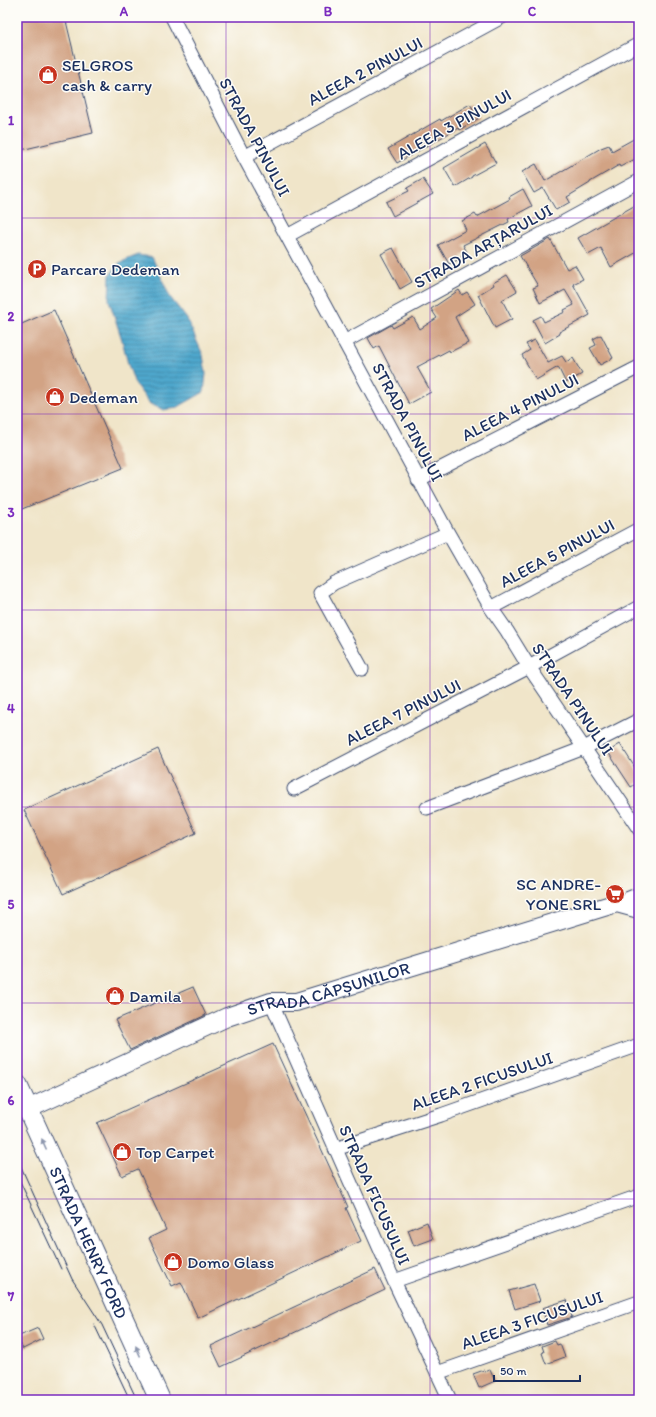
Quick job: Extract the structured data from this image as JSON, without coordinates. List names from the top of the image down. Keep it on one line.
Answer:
{"streets":{"main road":["STRADA HENRY FORD"],"street":["ALEEA 2 PINULUI","ALEEA 3 PINULUI","STRADA PINULUI","STRADA ARȚARULUI","ALEEA 4 PINULUI","ALEEA 5 PINULUI","ALEEA 7 PINULUI","STRADA CĂPȘUNILOR","ALEEA 2 FICUSULUI","STRADA FICUSULUI","ALEEA 3 FICUSULUI"]},"crossings":[["ALEEA 2 PINULUI","STRADA PINULUI"],["ALEEA 3 PINULUI","STRADA PINULUI"],["STRADA PINULUI","STRADA ARȚARULUI"],["STRADA PINULUI","ALEEA 4 PINULUI"],["STRADA PINULUI","ALEEA 5 PINULUI"],["STRADA PINULUI","ALEEA 7 PINULUI"],["STRADA CĂPȘUNILOR","STRADA FICUSULUI"],["STRADA CĂPȘUNILOR","STRADA HENRY FORD"],["ALEEA 2 FICUSULUI","STRADA FICUSULUI"],["STRADA FICUSULUI","ALEEA 3 FICUSULUI"]],"places":{"shop":["SELGROS cash & carry","Dedeman","Damila","Top Carpet","Domo Glass"],"parking":["Parcare Dedeman"],"supermarket":["SC ANDRE- YONE SRL"]},"scale_bar":"50 m","grid":{"columns":["A","B","C"],"rows":["1","2","3","4","5","6","7"]}}
